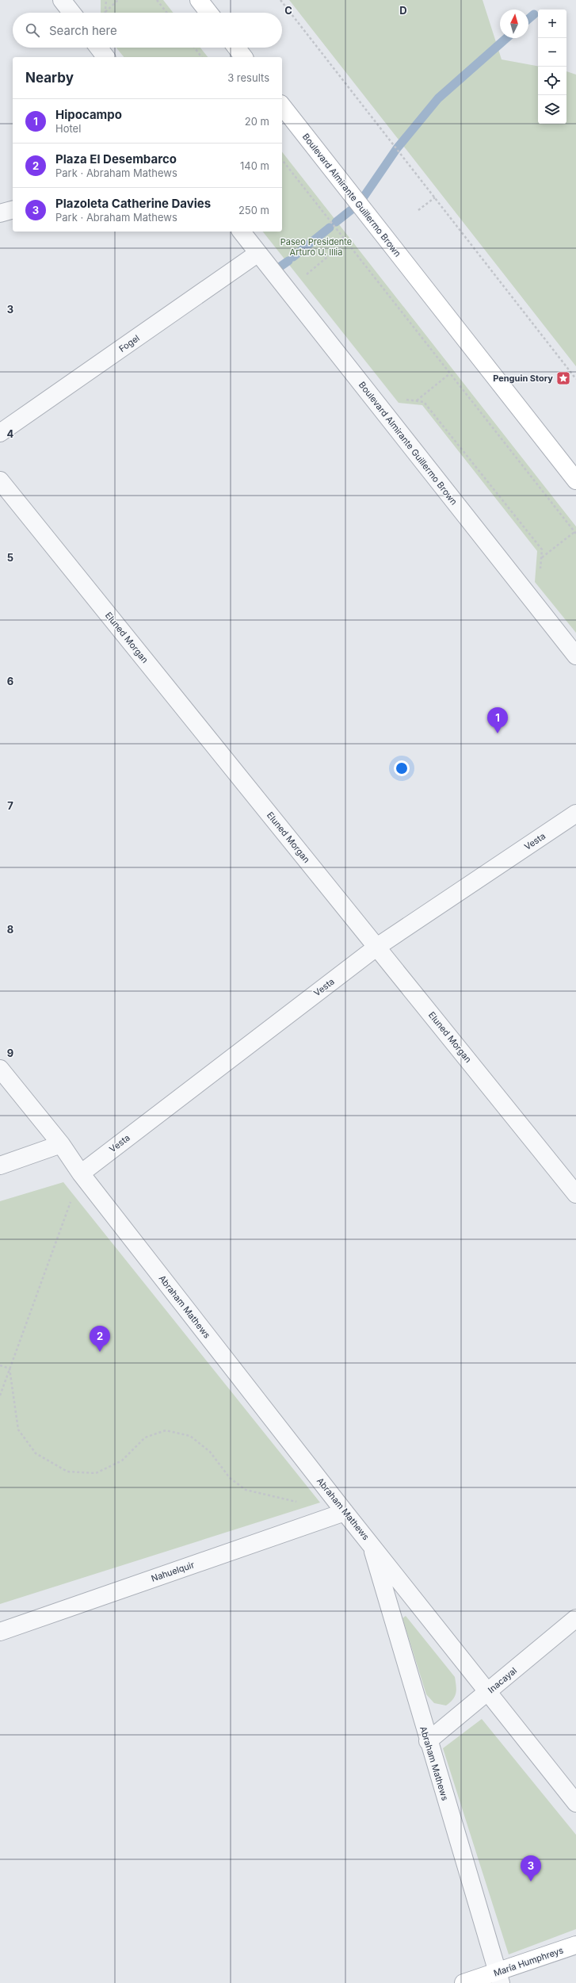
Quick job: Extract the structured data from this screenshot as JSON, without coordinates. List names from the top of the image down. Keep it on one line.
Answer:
{"streets":{"main road":["Boulevard Almirante Guillermo Brown","María Humphreys"],"street":["Fogel","Eluned Morgan","Vesta","Abraham Mathews","Nahuelquir","Inacayal"]},"crossings":[["Boulevard Almirante Guillermo Brown","Fogel"],["Eluned Morgan","Vesta"],["Vesta","Abraham Mathews"],["Abraham Mathews","Nahuelquir"],["Abraham Mathews","Inacayal"],["Abraham Mathews","María Humphreys"]],"parks":["Paseo Presidente Arturo U. Illia"],"places":{"place":["Penguin Story"]},"north":"top","page":{"map_buttons":["+","−"],"search":"Search here","heading":["Nearby","3 results"],"list":[{"mark":"1","name":"Hipocampo","note":"Hotel","value":"20 m"},{"mark":"2","name":"Plaza El Desembarco","note":"Park · Abraham Mathews","value":"140 m"},{"mark":"3","name":"Plazoleta Catherine Davies","note":"Park · Abraham Mathews","value":"250 m"}],"pins":["1","2","3"]},"grid":{"columns":["C","D"],"rows":["3","4","5","6","7","8","9"]}}
